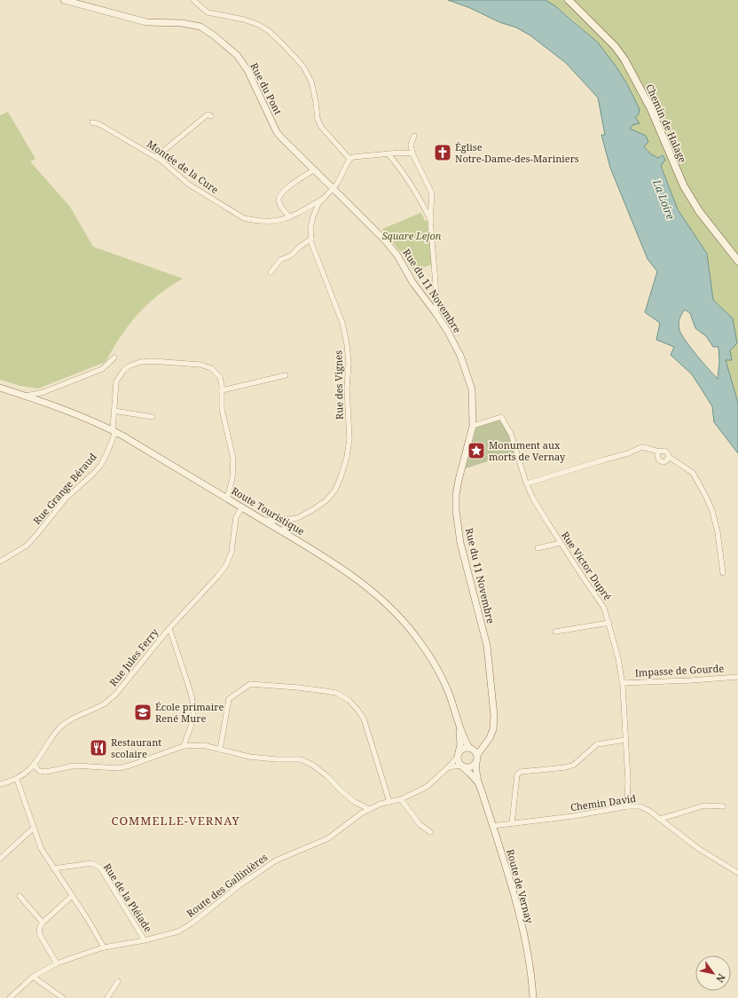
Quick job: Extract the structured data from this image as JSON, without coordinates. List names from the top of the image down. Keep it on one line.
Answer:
{"streets":{"main road":["Chemin de Halage"],"street":["Rue du Pont","Montée de la Cure","Rue du 11 Novembre","Rue des Vignes","Rue Grange Béraud","Route Touristique","Rue Victor Dupré","Rue Jules Ferry","Impasse de Gourde","Chemin David","Route des Gallinières","Route de Vernay","Rue de la Pléiade"]},"crossings":[["Rue du Pont","Rue du 11 Novembre"],["Rue du Pont","Rue des Vignes"],["Montée de la Cure","Rue des Vignes"],["Rue du 11 Novembre","Rue des Vignes"],["Rue du 11 Novembre","Route Touristique"],["Rue du 11 Novembre","Rue Victor Dupré"],["Rue du 11 Novembre","Route des Gallinières"],["Rue du 11 Novembre","Route de Vernay"],["Rue des Vignes","Route Touristique"],["Rue Grange Béraud","Route Touristique"],["Route Touristique","Rue Jules Ferry"],["Route Touristique","Route des Gallinières"],["Route Touristique","Route de Vernay"],["Rue Victor Dupré","Impasse de Gourde"],["Rue Victor Dupré","Chemin David"],["Chemin David","Route de Vernay"],["Route des Gallinières","Route de Vernay"],["Route des Gallinières","Rue de la Pléiade"]],"districts":["COMMELLE-VERNAY"],"water":["La Loire"],"parks":["Square Lejon"],"places":{"church":["Église Notre-Dame-des-Mariniers"],"place":["Monument aux morts de Vernay"],"school or university":["École primaire René Mure"],"restaurant":["Restaurant scolaire"]},"north":"bottom right"}
